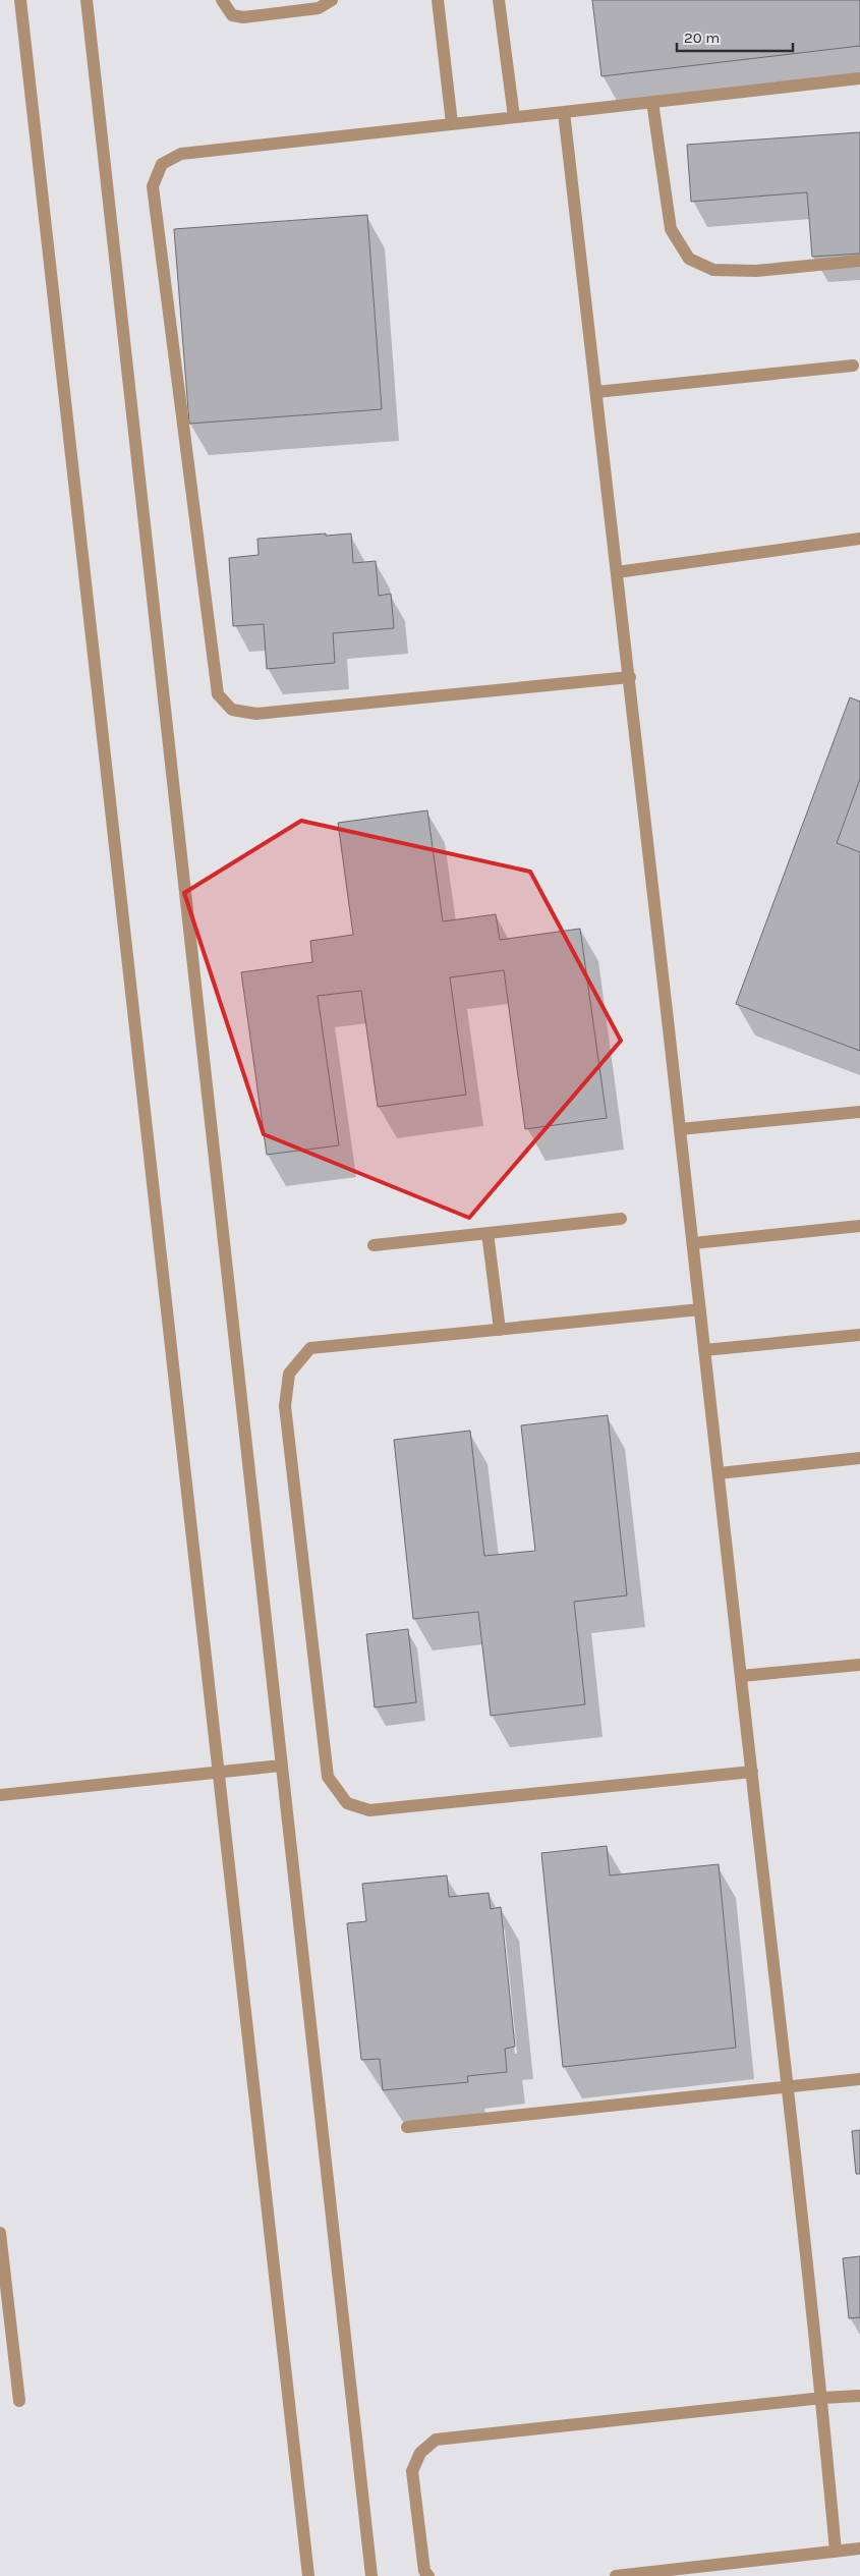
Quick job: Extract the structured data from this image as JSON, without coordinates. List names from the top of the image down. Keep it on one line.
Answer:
{"scale_bar":"20 m"}
